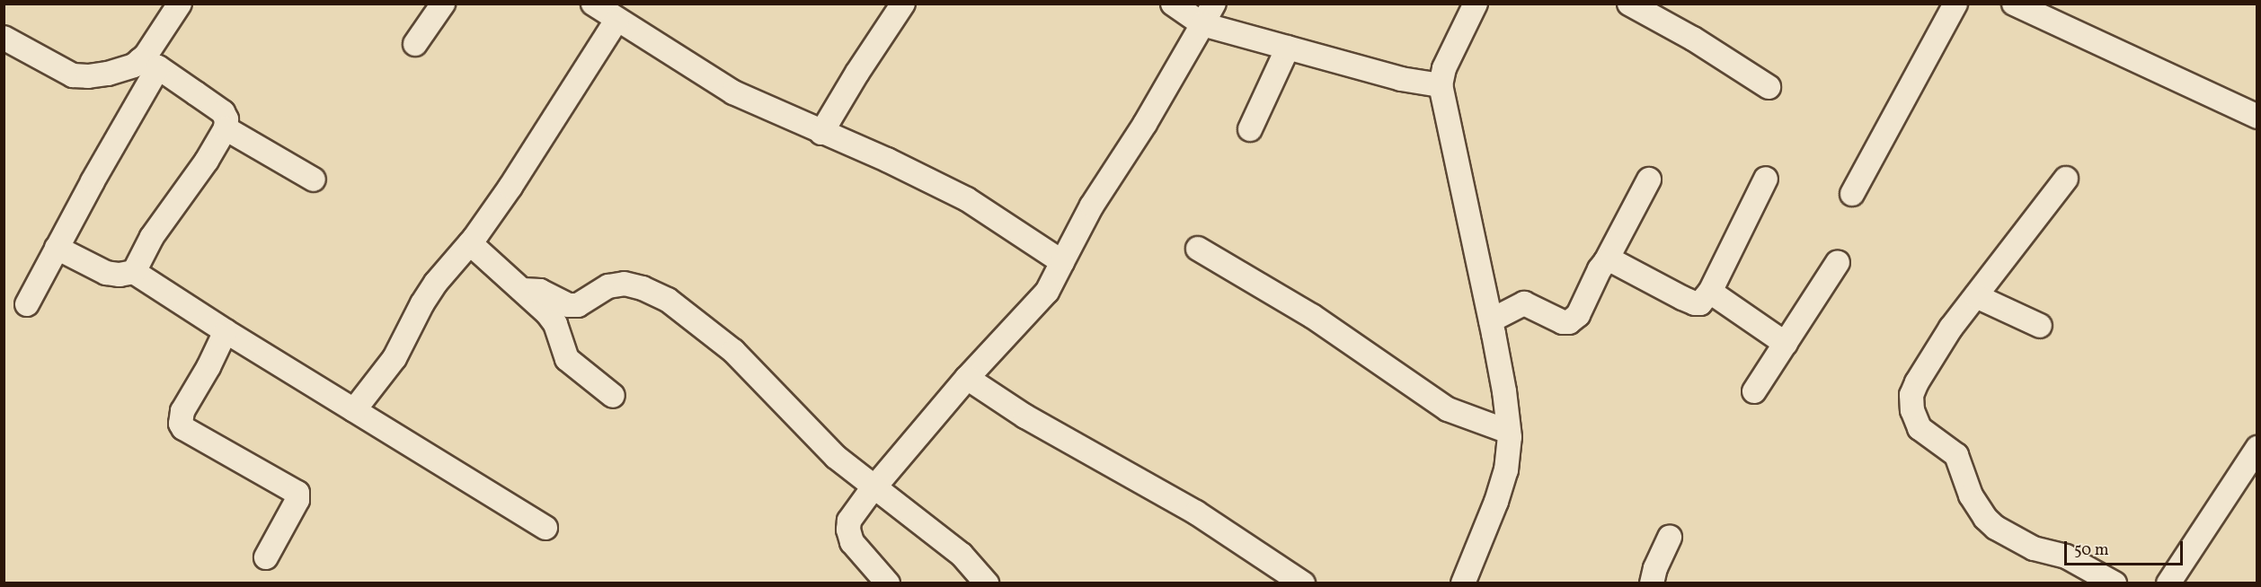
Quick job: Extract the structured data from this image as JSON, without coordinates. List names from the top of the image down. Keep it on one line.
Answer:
{"scale_bar":"50 m"}
